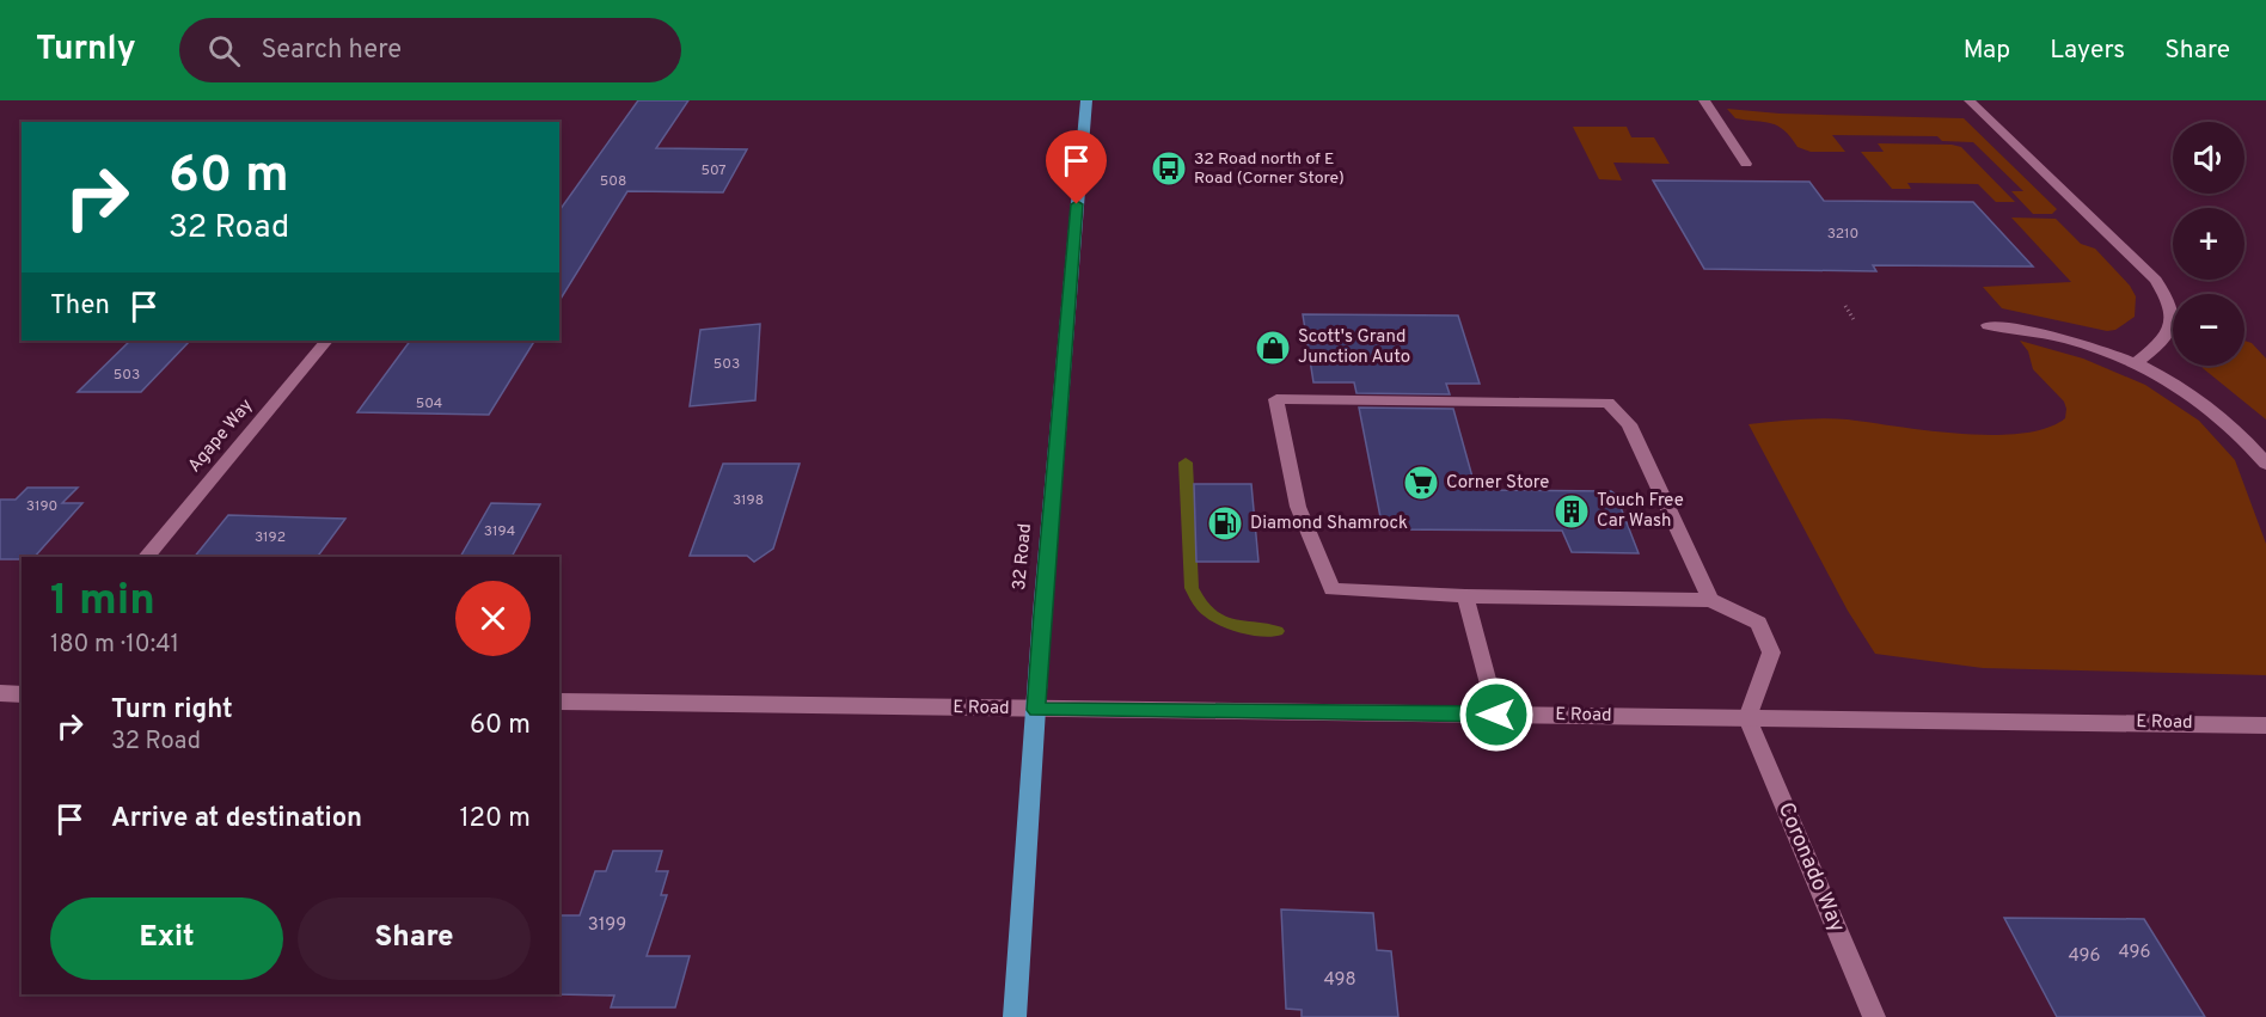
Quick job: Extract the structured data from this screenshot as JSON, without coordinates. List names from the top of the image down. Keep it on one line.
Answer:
{"streets":{"main road":["32 Road"],"street":["Agape Way","E Road","Coronado Way"]},"crossings":[["32 Road","E Road"],["E Road","Coronado Way"]],"places":{"bus stop":["32 Road north of E Road (Corner Store)"],"shop":["Scott's Grand Junction Auto"],"supermarket":["Corner Store"],"building":["Touch Free Car Wash"],"fuel station":["Diamond Shamrock"]},"house_numbers":["507","508","3210","503","503","504","3198","3190","3194","3192","3199","496","496","498"],"page":{"header":"Turnly","search":"Search here","nav":["Map","Layers","Share"],"map_buttons":["+","−"],"turn":["60 m","32 Road"],"then":"Then","heading":["1 min","180 m · 10:41"],"list":[{"name":"Turn right","note":"32 Road","value":"60 m"},{"name":"Arrive at destination","value":"120 m"}],"buttons":["Exit","Share"]}}
